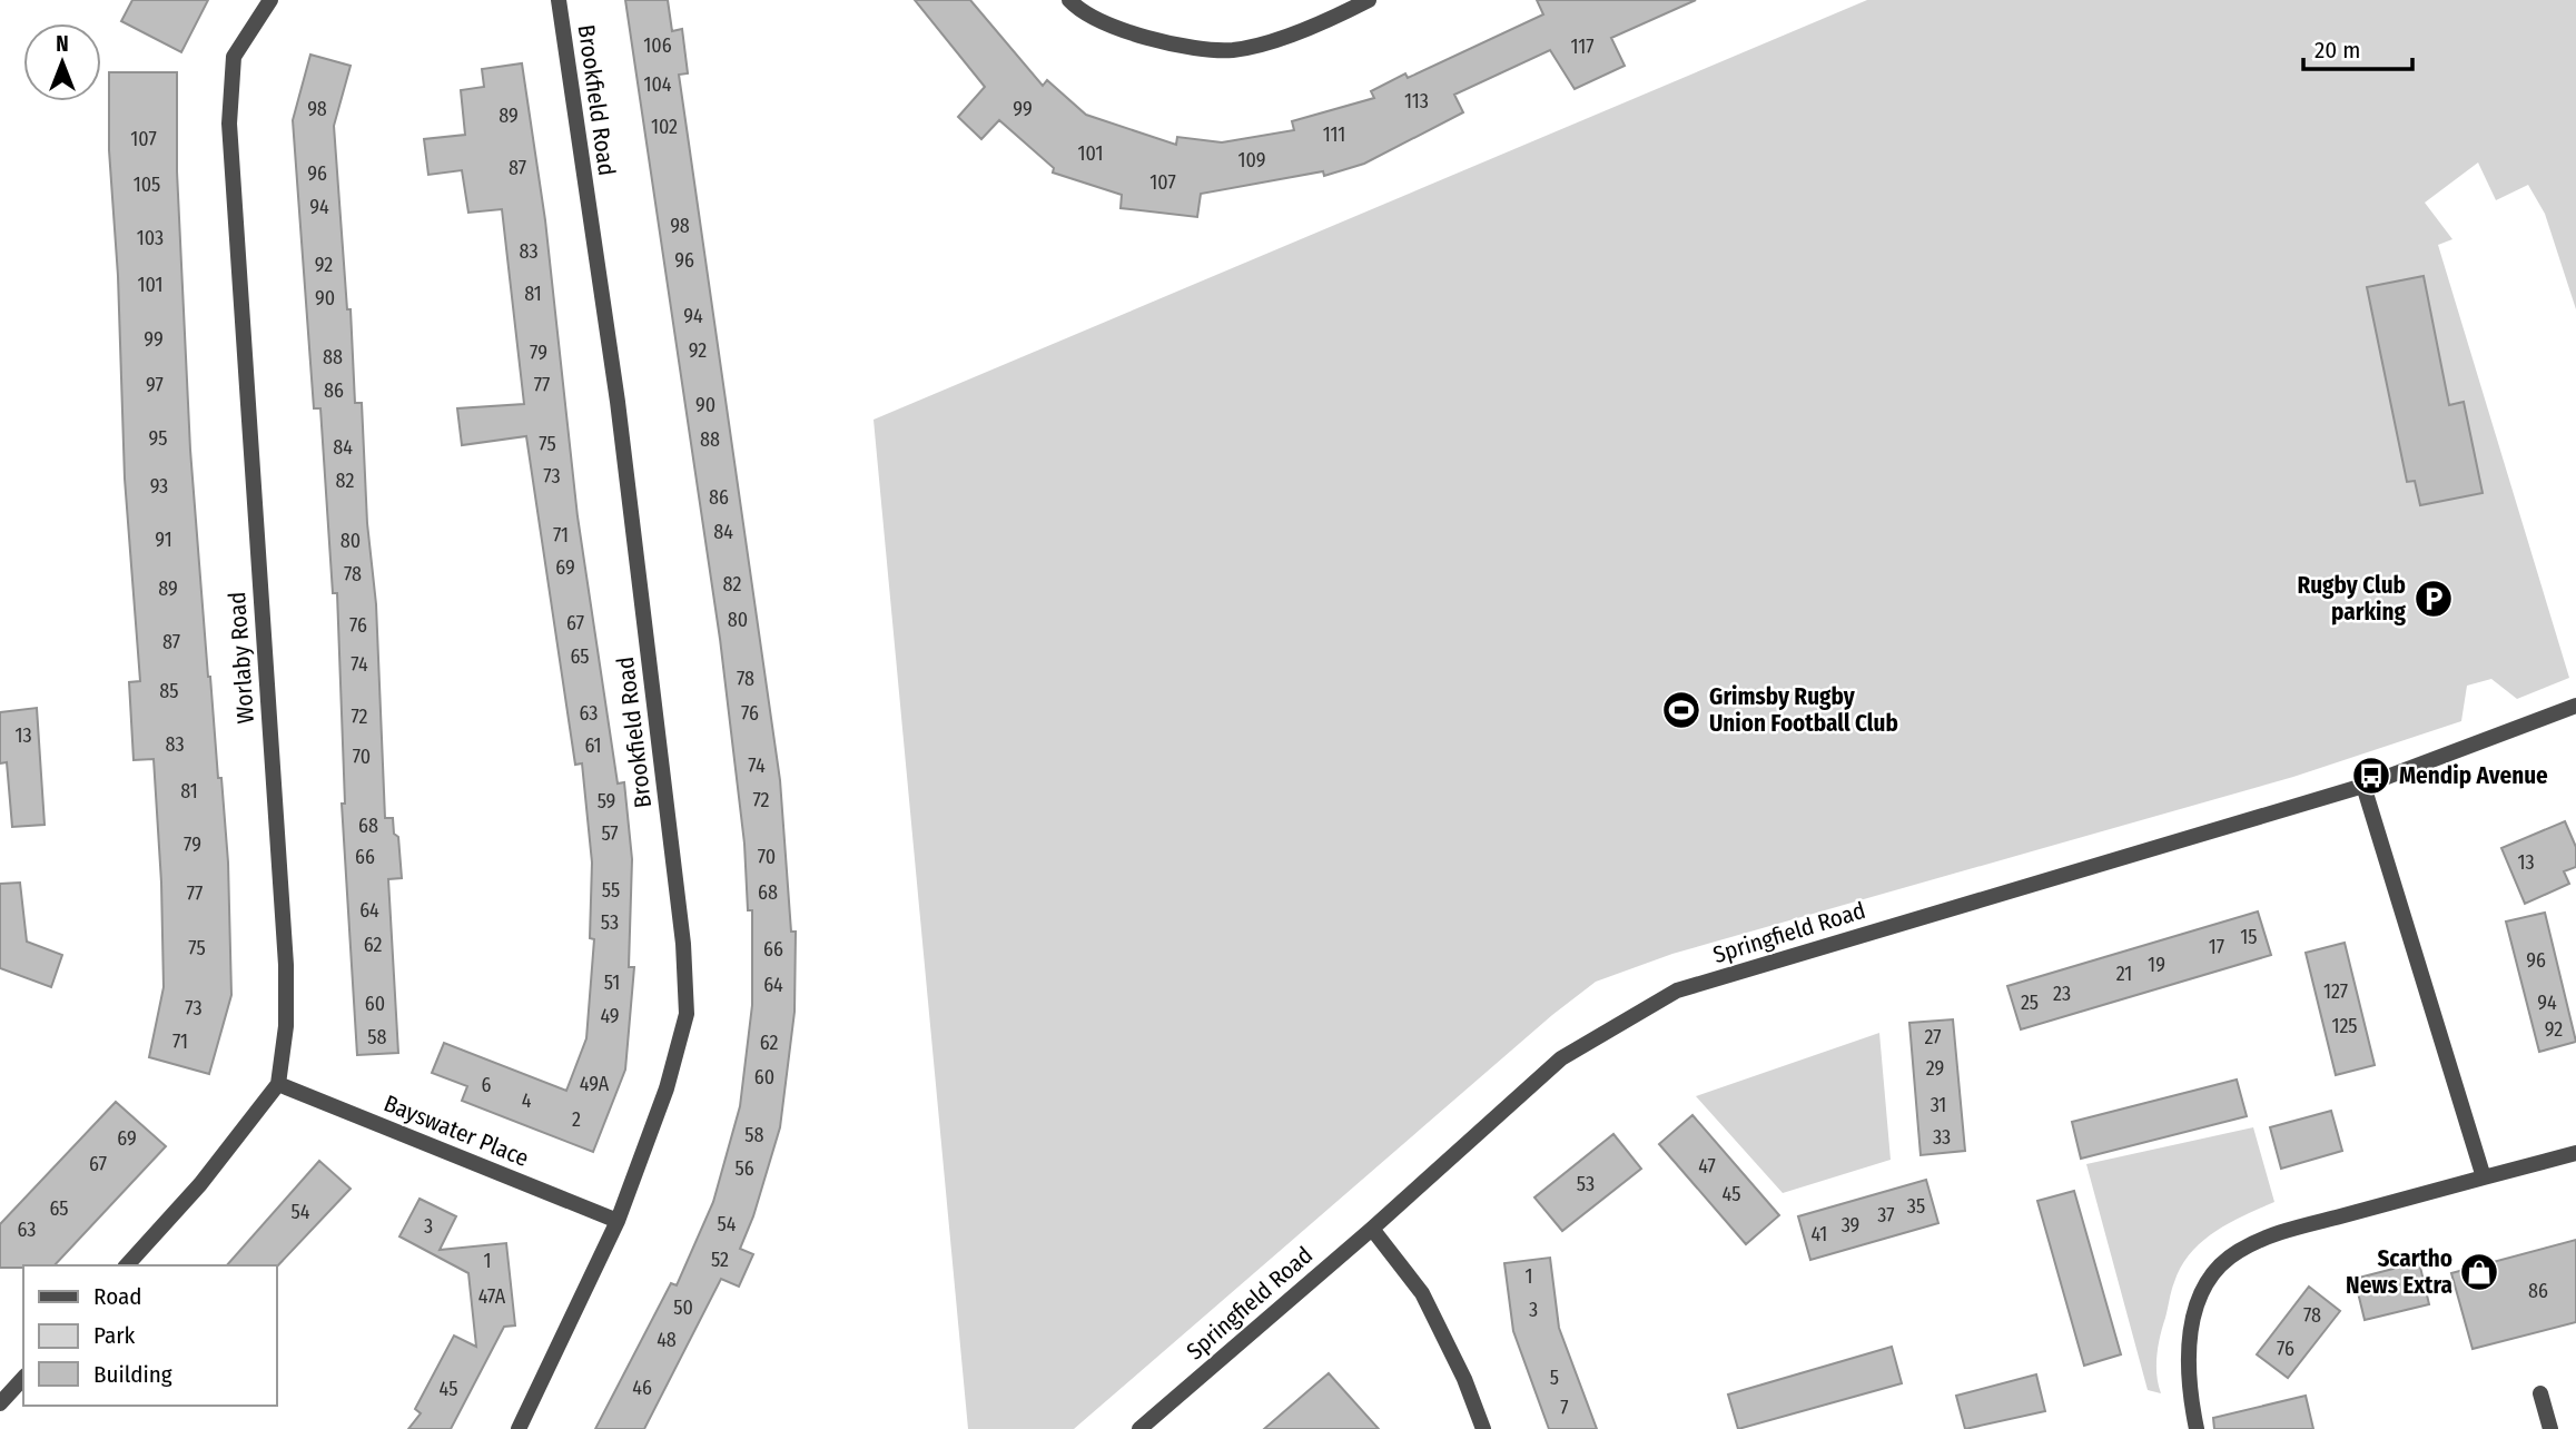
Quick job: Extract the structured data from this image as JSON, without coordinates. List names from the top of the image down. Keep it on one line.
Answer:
{"streets":{"street":["Brookfield Road","Worlaby Road","Springfield Road","Bayswater Place"]},"crossings":[["Brookfield Road","Bayswater Place"],["Worlaby Road","Bayswater Place"]],"places":{"parking":["Rugby Club parking"],"sports":["Grimsby Rugby Union Football Club"],"bus stop":["Mendip Avenue"],"shop":["Scartho News Extra"]},"house_numbers":["106","117","104","113","98","99","89","102","111","107","101","109","87","96","107","105","94","98","103","83","96","92","101","81","90","94","99","92","79","88","97","77","86","90","95","88","75","84","73","82","93","86","84","71","91","80","69","78","82","89","80","67","76","87","65","74","78","85","63","76","72","13","83","61","70","74","81","72","59","68","57","79","66","70","13","55","68","77","64","53","15","62","17","75","66","96","19","21","51","64","127","23","25","94","60","73","49","125","92","58","27","71","62","29","60","49A","6","4","31","2","58","33","69","67","47","56","53","45","35","65","54","37","54","39","3","63","41","52","1","1","86","47A","50","3","78","48","76","5","46","45","7"],"legend":["Road","Park","Building"],"scale_bar":"20 m","north":"top"}
